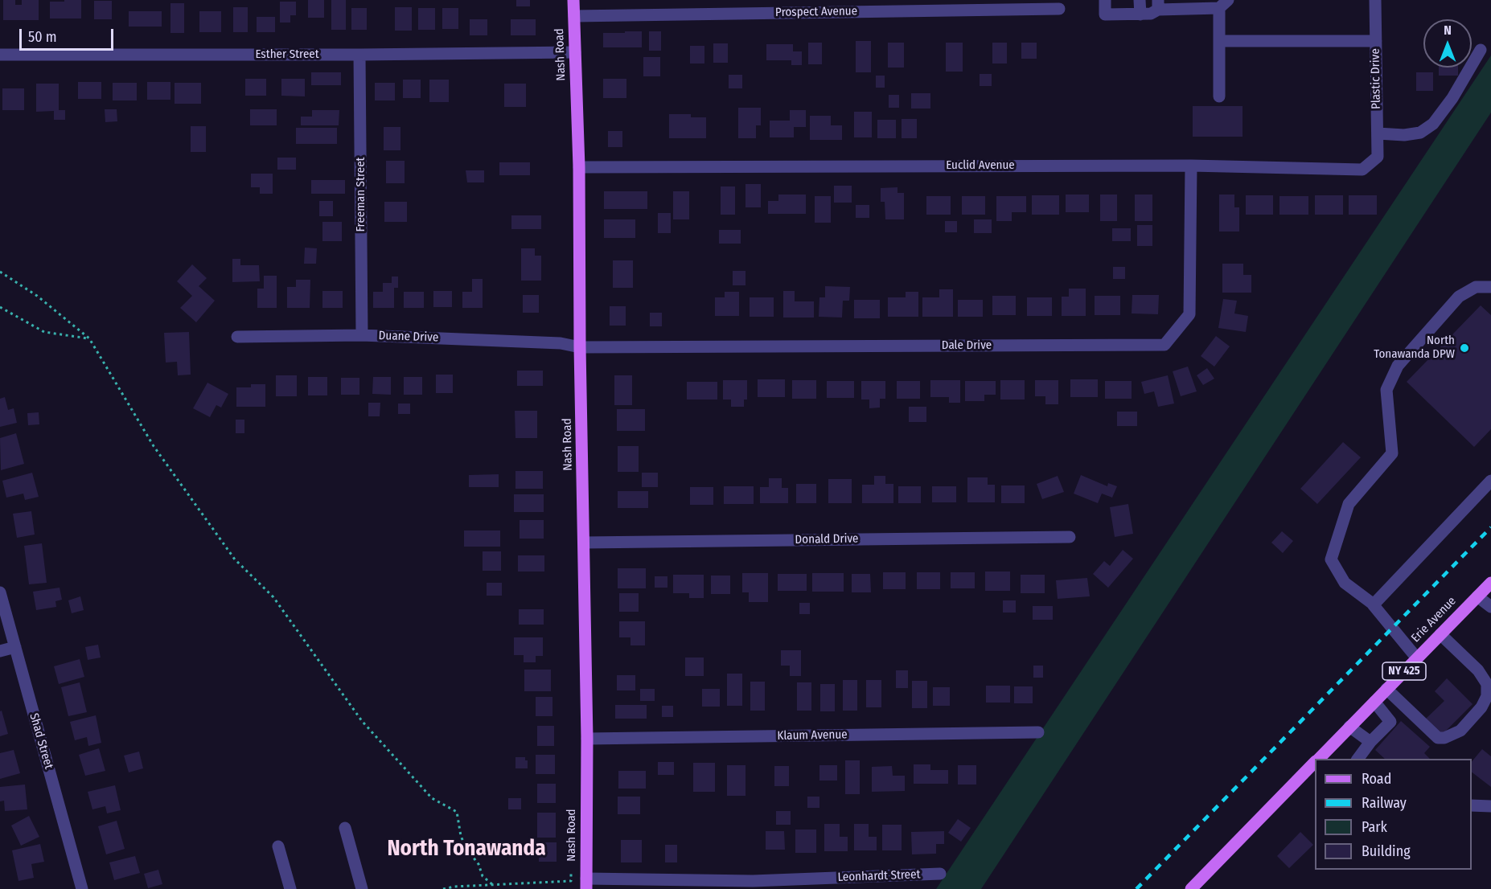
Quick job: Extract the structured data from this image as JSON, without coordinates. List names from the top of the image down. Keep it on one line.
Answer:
{"streets":{"main road":["Nash Road","Erie Avenue","NY 425"],"street":["Prospect Avenue","Esther Street","Plastic Drive","Euclid Avenue","Freeman Street","Duane Drive","Dale Drive","Donald Drive","Klaum Avenue","Shad Street","Leonhardt Street"]},"crossings":[["Prospect Avenue","Nash Road"],["Esther Street","Nash Road"],["Esther Street","Freeman Street"],["Nash Road","Euclid Avenue"],["Nash Road","Duane Drive"],["Nash Road","Dale Drive"],["Nash Road","Donald Drive"],["Nash Road","Klaum Avenue"],["Nash Road","Leonhardt Street"],["Plastic Drive","Euclid Avenue"],["Euclid Avenue","Dale Drive"],["Freeman Street","Duane Drive"],["Duane Drive","Dale Drive"]],"districts":["North Tonawanda"],"places":["North Tonawanda DPW"],"legend":["Road","Railway","Park","Building"],"scale_bar":"50 m","north":"top"}
